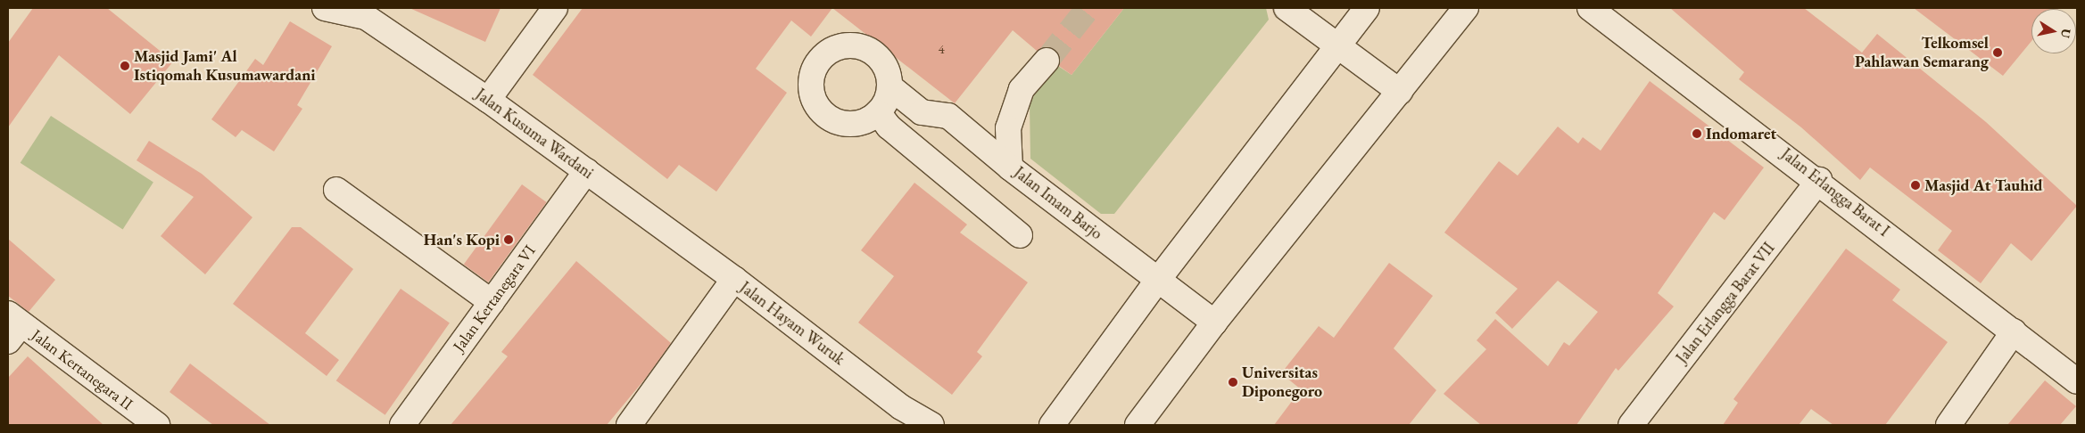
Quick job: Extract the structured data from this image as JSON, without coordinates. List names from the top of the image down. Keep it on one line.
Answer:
{"streets":{"street":["Jalan Kusuma Wardani","Jalan Erlangga Barat I","Jalan Imam Barjo","Jalan Kertanegara VI","Jalan Erlangga Barat VII","Jalan Hayam Wuruk","Jalan Kertanegara II"]},"crossings":[["Jalan Kusuma Wardani","Jalan Kertanegara VI"],["Jalan Kusuma Wardani","Jalan Hayam Wuruk"],["Jalan Erlangga Barat I","Jalan Erlangga Barat VII"]],"places":["Telkomsel Pahlawan Semarang","Masjid Jami' Al Istiqomah Kusumawardani","Indomaret","Masjid At Tauhid","Han's Kopi","Universitas Diponegoro"],"house_numbers":["4"],"north":"right"}
